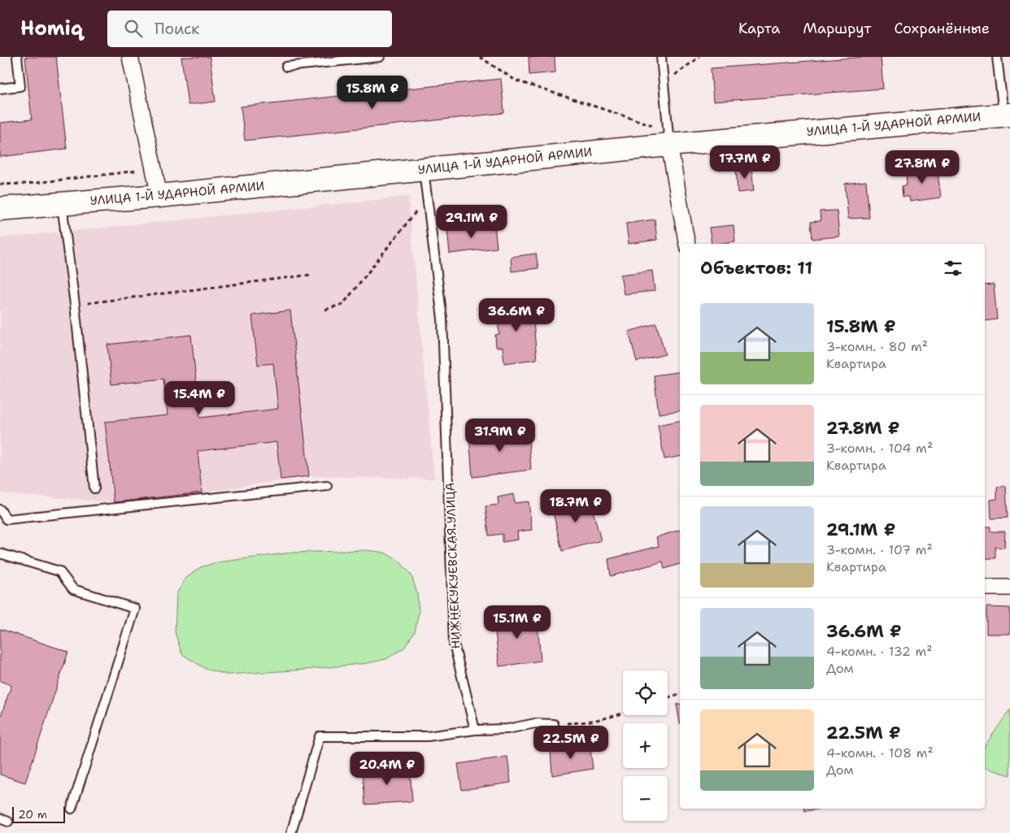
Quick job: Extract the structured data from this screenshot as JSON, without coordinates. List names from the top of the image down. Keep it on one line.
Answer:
{"streets":{"main road":["УЛИЦА 1-Й УДАРНОЙ АРМИИ"],"lane":["НИЖНЕКУКУЕВСКАЯ УЛИЦА"]},"crossings":[["УЛИЦА 1-Й УДАРНОЙ АРМИИ","НИЖНЕКУКУЕВСКАЯ УЛИЦА"]],"scale_bar":"20 m","page":{"header":"Homiq","search":"Поиск","nav":["Карта","Маршрут","Сохранённые"],"price":["15.8M ₽","17.7M ₽","27.8M ₽","29.1M ₽","36.6M ₽","15.4M ₽","31.9M ₽","18.7M ₽","15.1M ₽","22.5M ₽","20.4M ₽"],"heading":"Объектов: 11","list":[{"name":"15.8M ₽","note":"3-комн. · 80 m² · Квартира"},{"name":"27.8M ₽","note":"3-комн. · 104 m² · Квартира"},{"name":"29.1M ₽","note":"3-комн. · 107 m² · Квартира"},{"name":"36.6M ₽","note":"4-комн. · 132 m² · Дом"},{"name":"22.5M ₽","note":"4-комн. · 108 m² · Дом"}],"map_buttons":["+","−"],"scale":"20 m"}}
